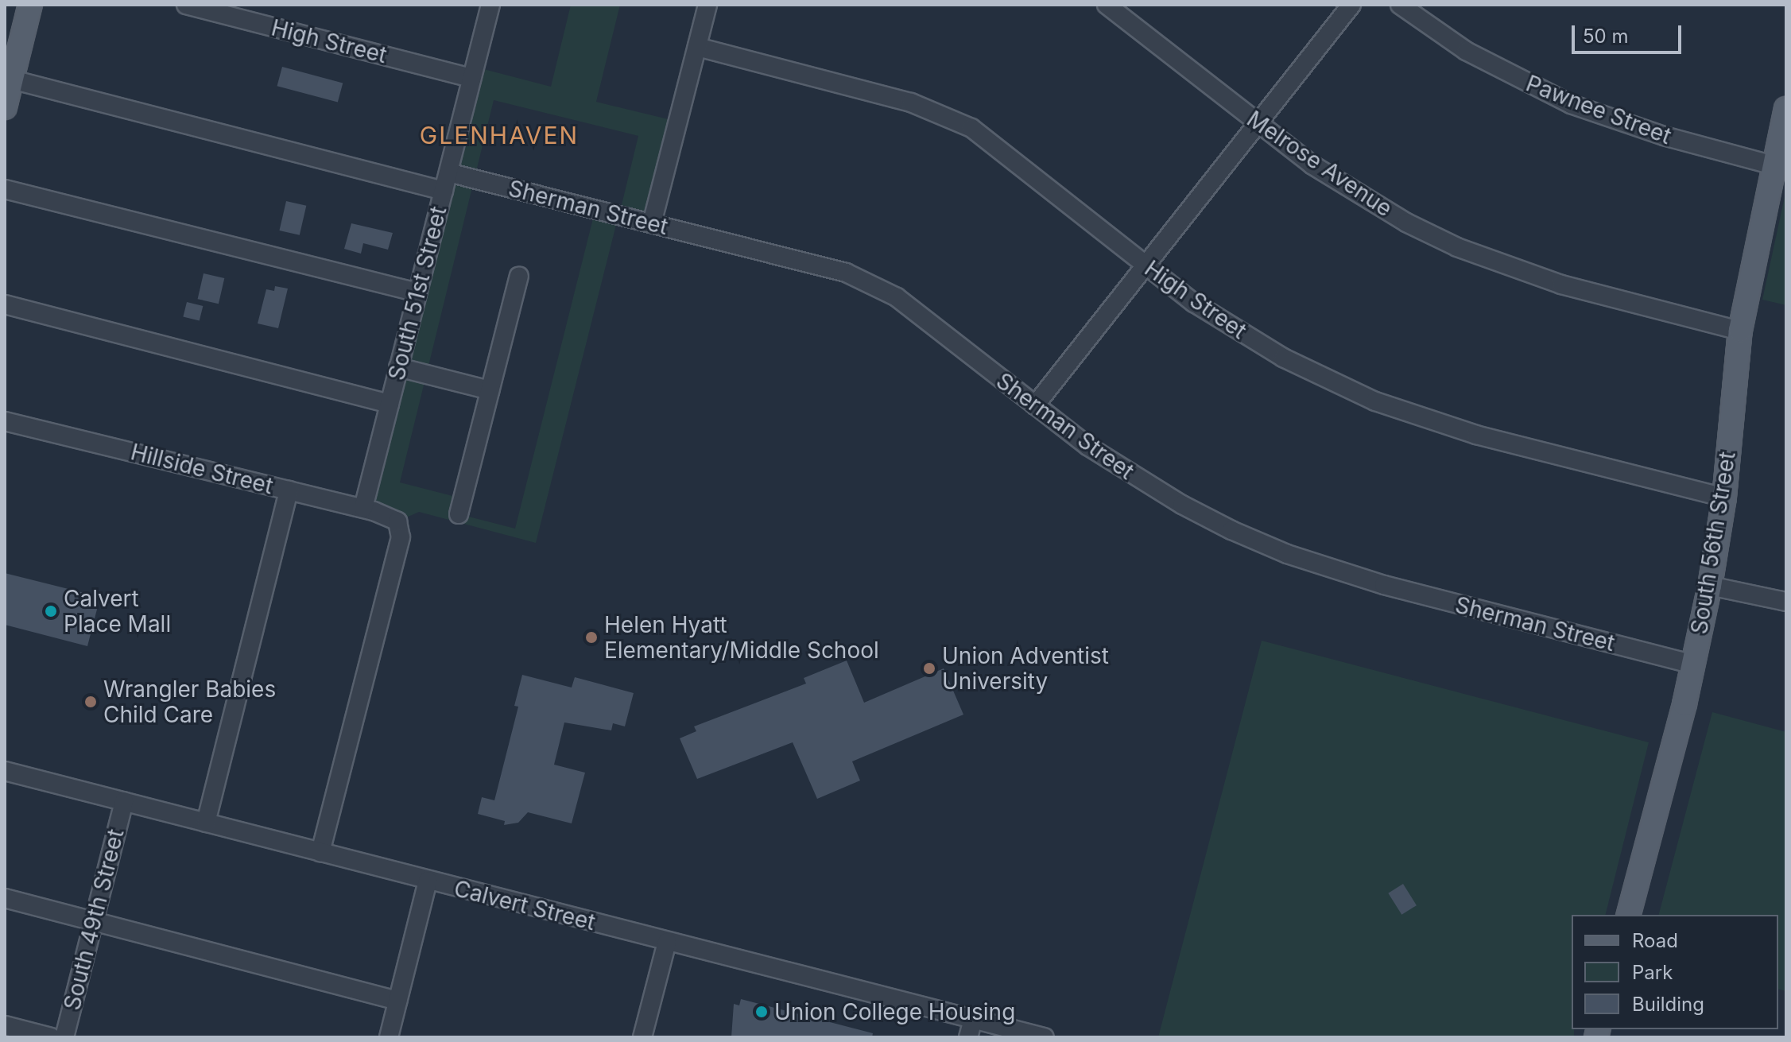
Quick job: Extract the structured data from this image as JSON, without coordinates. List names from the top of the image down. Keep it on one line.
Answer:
{"streets":{"main road":["South 56th Street"],"street":["High Street","Pawnee Street","Melrose Avenue","Sherman Street","South 51st Street","Hillside Street","Calvert Street","South 49th Street"]},"crossings":[["High Street","South 51st Street"],["High Street","South 56th Street"],["Pawnee Street","South 56th Street"],["Melrose Avenue","South 56th Street"],["Sherman Street","South 51st Street"],["Sherman Street","South 56th Street"],["South 51st Street","Hillside Street"],["Hillside Street","Calvert Street"],["Calvert Street","South 49th Street"]],"districts":["GLENHAVEN"],"places":["Calvert Place Mall","Helen Hyatt Elementary/Middle School","Union Adventist University","Wrangler Babies Child Care","Union College Housing"],"legend":["Road","Park","Building"],"scale_bar":"50 m"}
